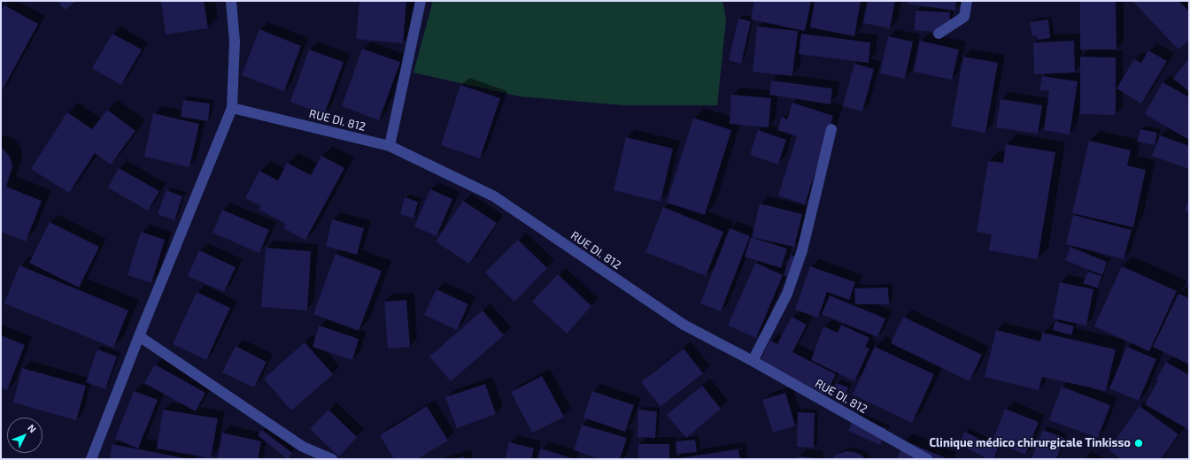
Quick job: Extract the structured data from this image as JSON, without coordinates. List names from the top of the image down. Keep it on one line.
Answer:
{"streets":{"street":["RUE DI. 812"]},"places":["Clinique médico chirurgicale Tinkisso"],"north":"top right"}
